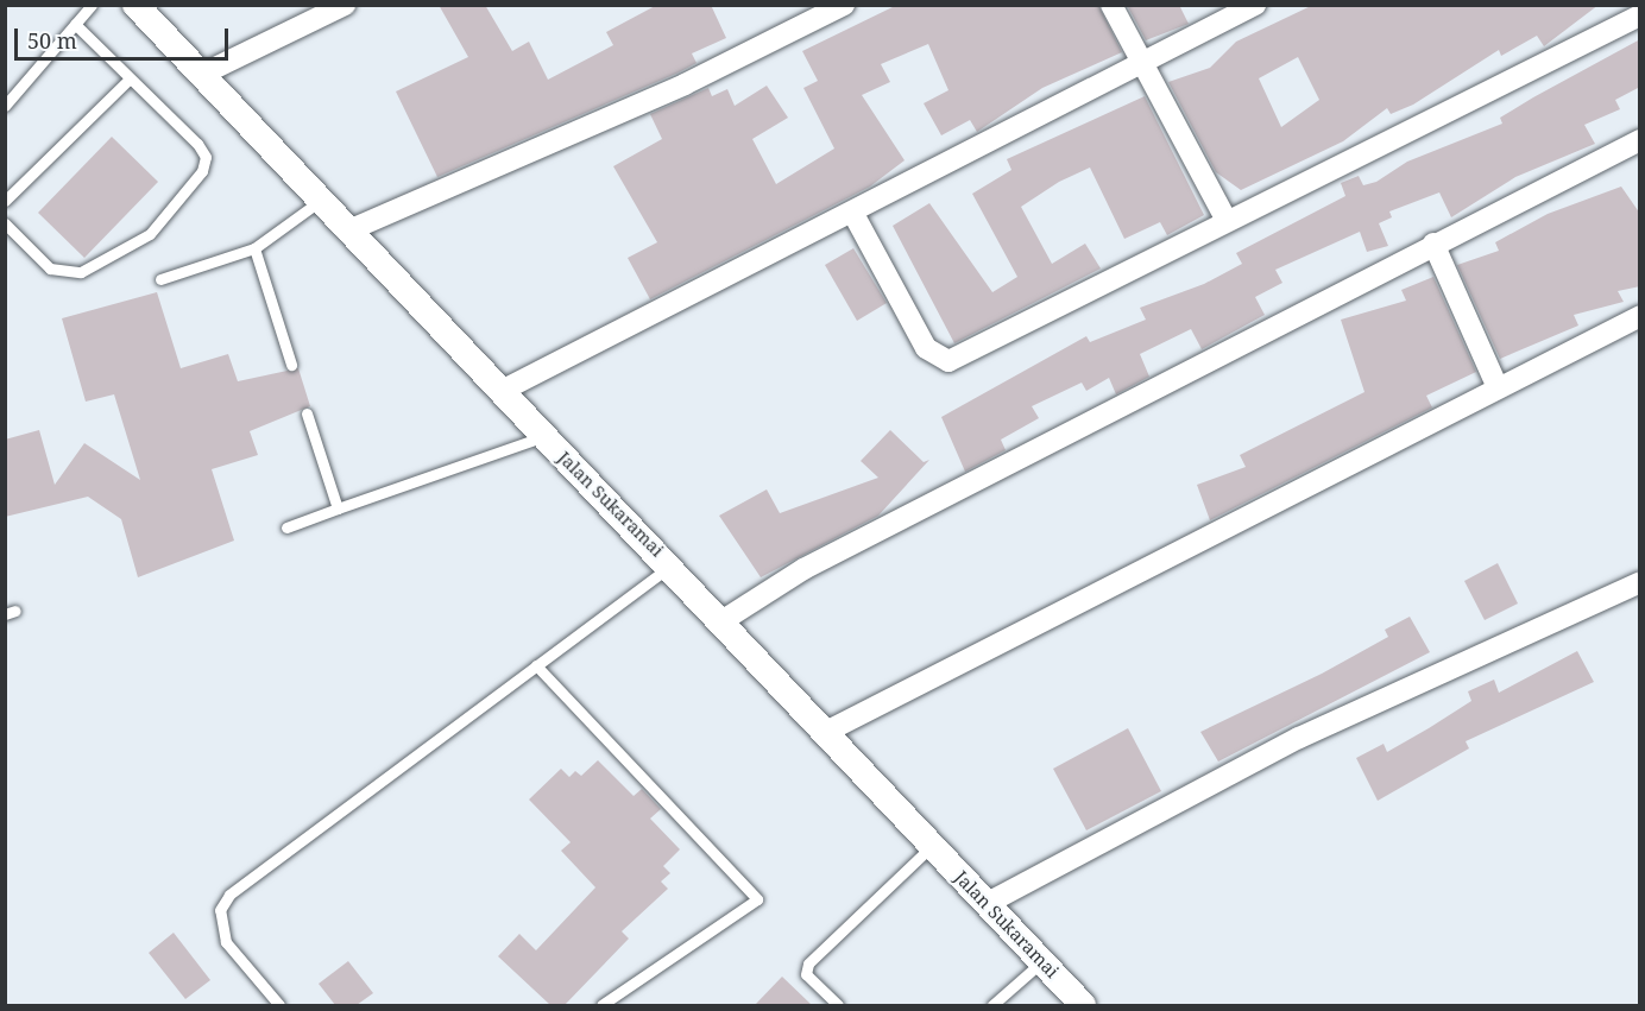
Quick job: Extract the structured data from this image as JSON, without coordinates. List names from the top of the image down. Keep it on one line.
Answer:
{"streets":{"street":["Jalan Sukaramai"]},"scale_bar":"50 m"}
